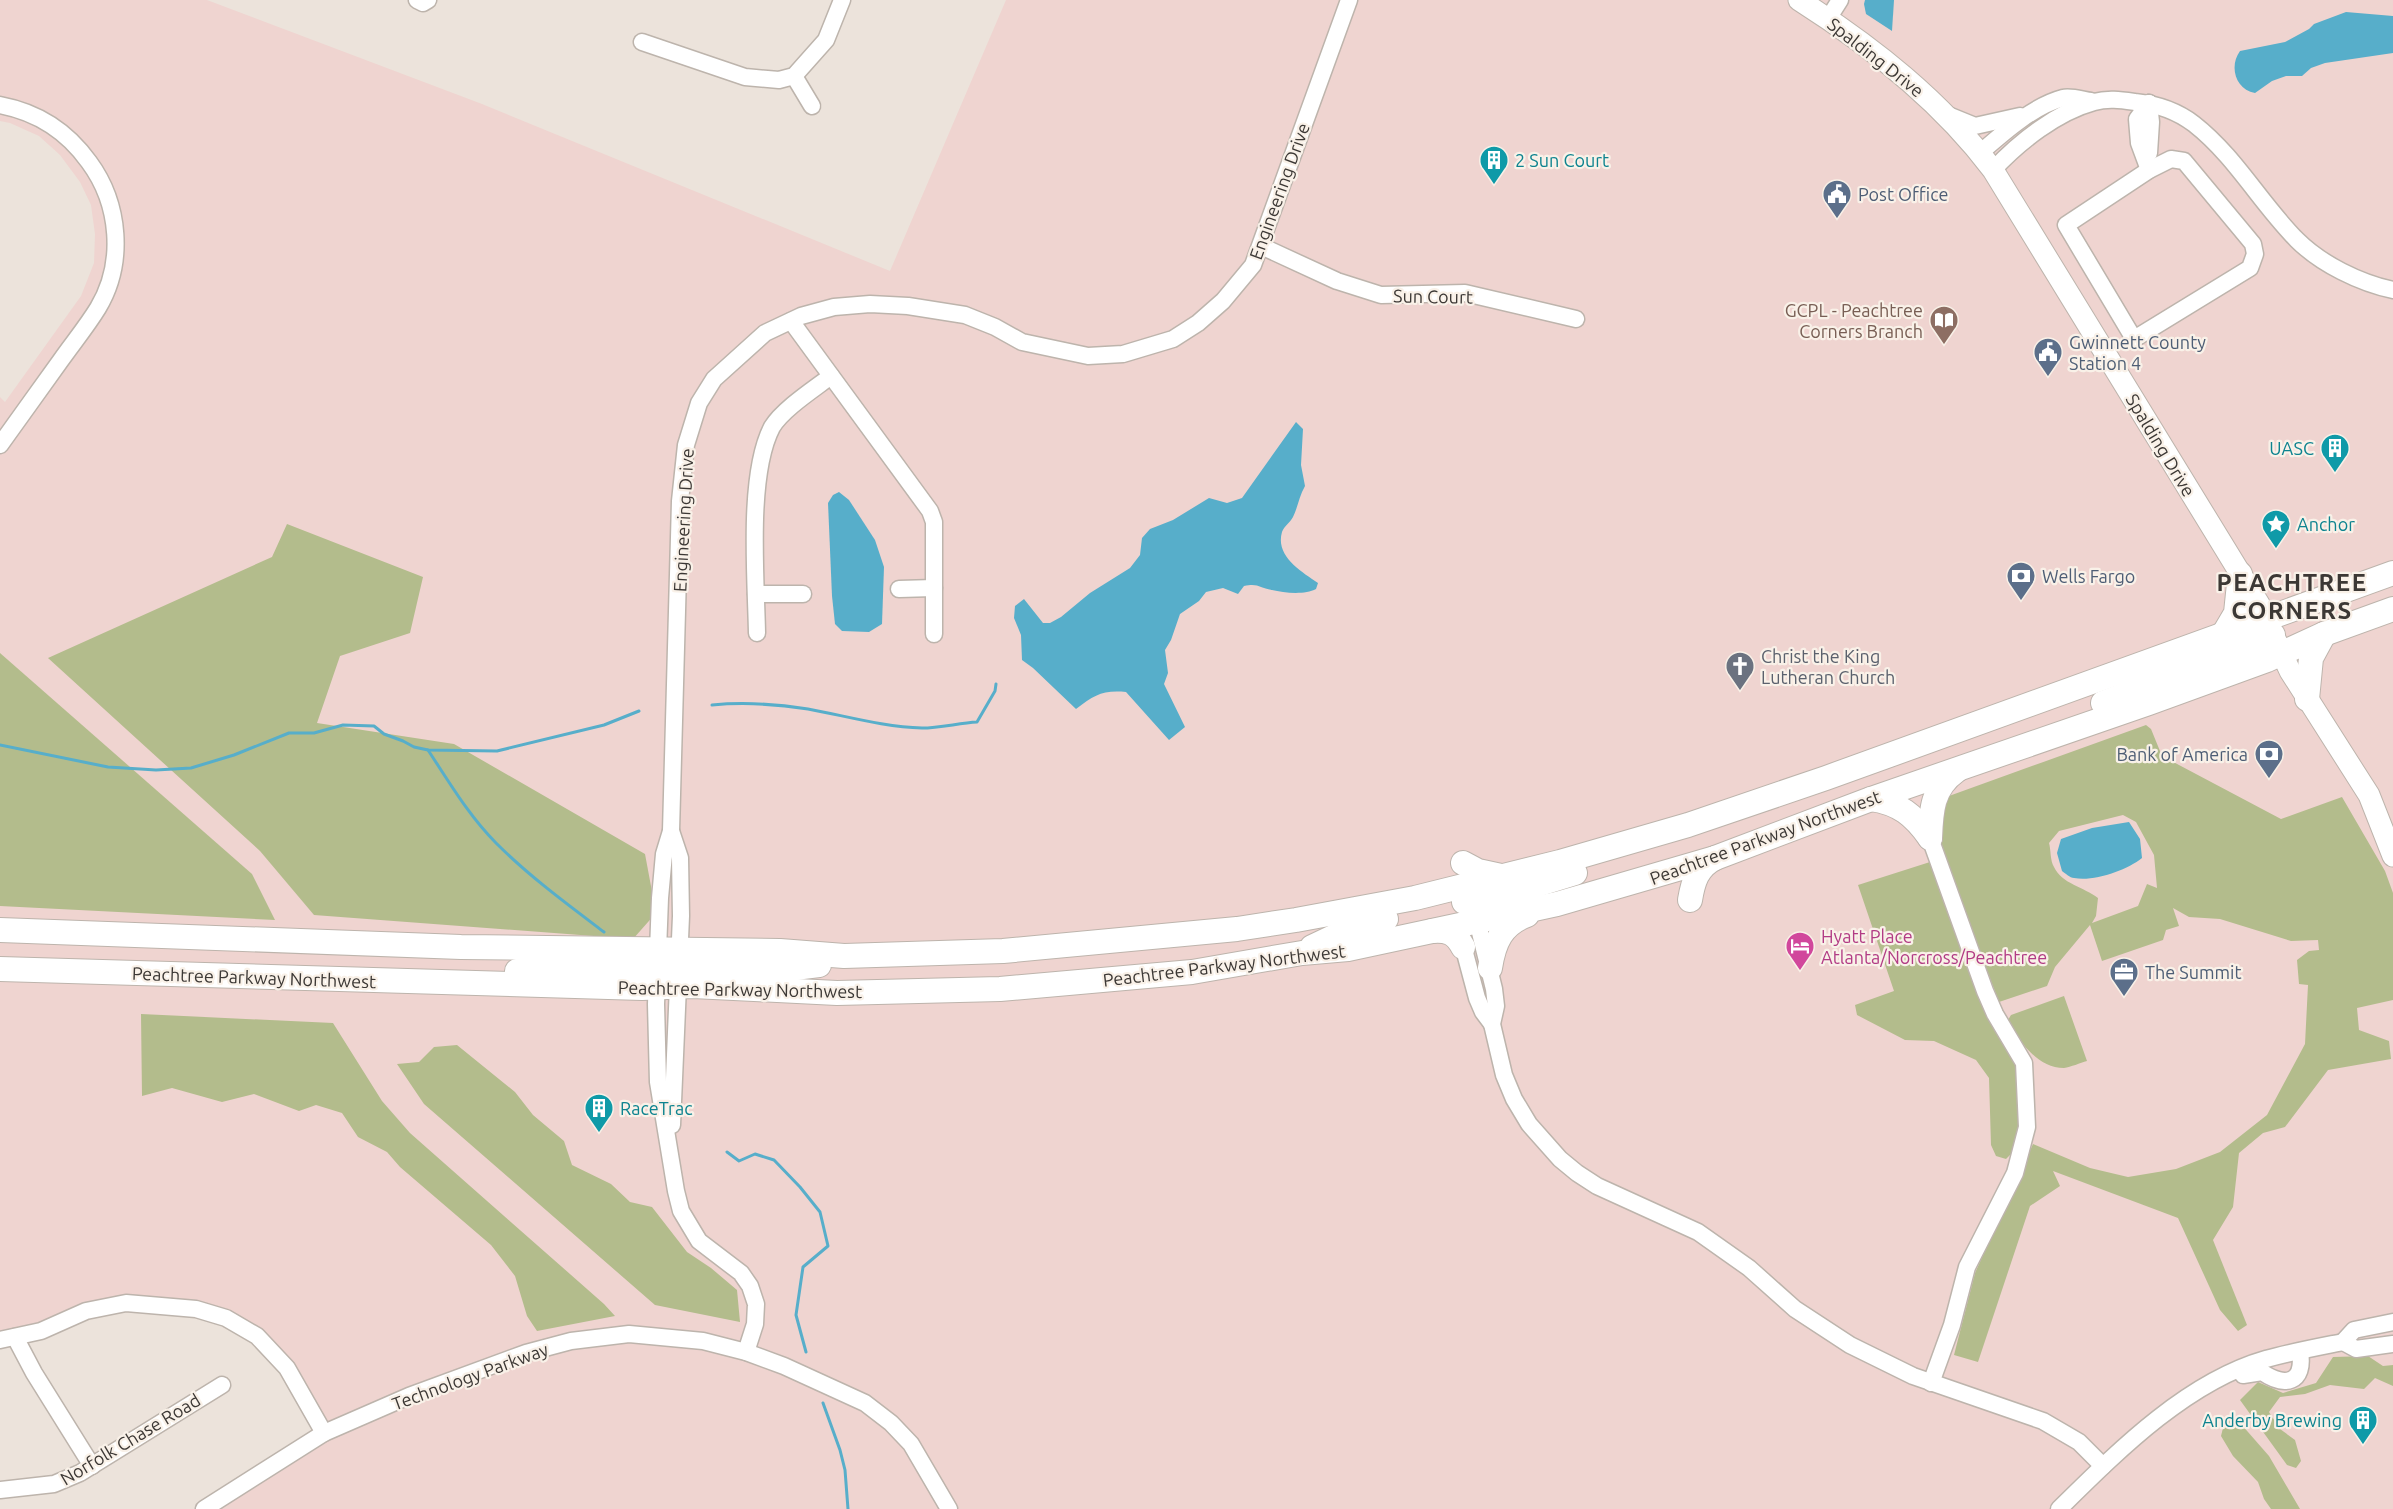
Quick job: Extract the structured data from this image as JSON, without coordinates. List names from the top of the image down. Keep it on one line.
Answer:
{"streets":{"highway":["Peachtree Parkway Northwest"],"main road":["Spalding Drive"],"street":["Engineering Drive","Sun Court","Technology Parkway","Norfolk Chase Road"]},"crossings":[["Spalding Drive","Peachtree Parkway Northwest"],["Engineering Drive","Sun Court"],["Engineering Drive","Peachtree Parkway Northwest"],["Engineering Drive","Technology Parkway"]],"districts":["PEACHTREE CORNERS"],"places":{"building":["2 Sun Court","UASC","RaceTrac","Anderby Brewing"],"public building":["Post Office","Gwinnett County Station 4"],"library":["GCPL - Peachtree Corners Branch"],"place":["Anchor"],"bank":["Wells Fargo","Bank of America"],"church":["Christ the King Lutheran Church"],"hotel":["Hyatt Place Atlanta/Norcross/Peachtree"],"office":["The Summit"]}}
